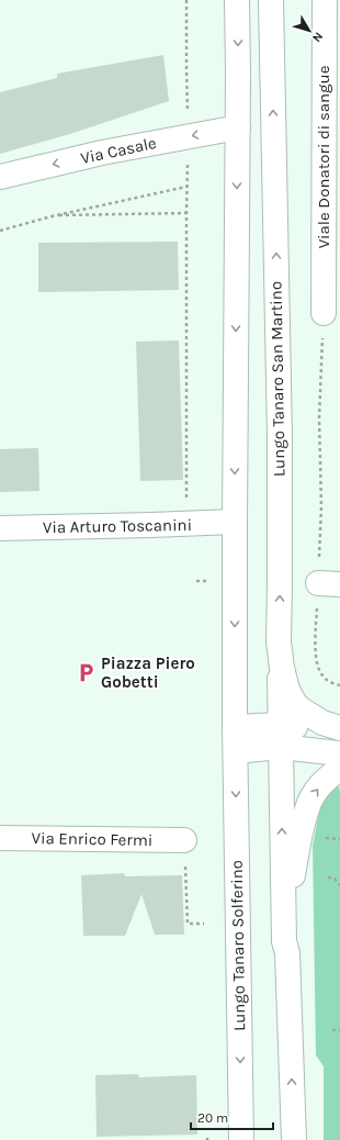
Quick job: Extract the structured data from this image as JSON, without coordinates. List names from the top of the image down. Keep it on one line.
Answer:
{"streets":{"main road":["Via Casale","Viale Donatori di sangue","Lungo Tanaro San Martino","Via Arturo Toscanini","Via Enrico Fermi","Lungo Tanaro Solferino"]},"crossings":[["Via Arturo Toscanini","Lungo Tanaro Solferino"]],"one_way":["Via Casale"],"places":{"parking":["Piazza Piero Gobetti"]},"scale_bar":"20 m","north":"bottom right"}
